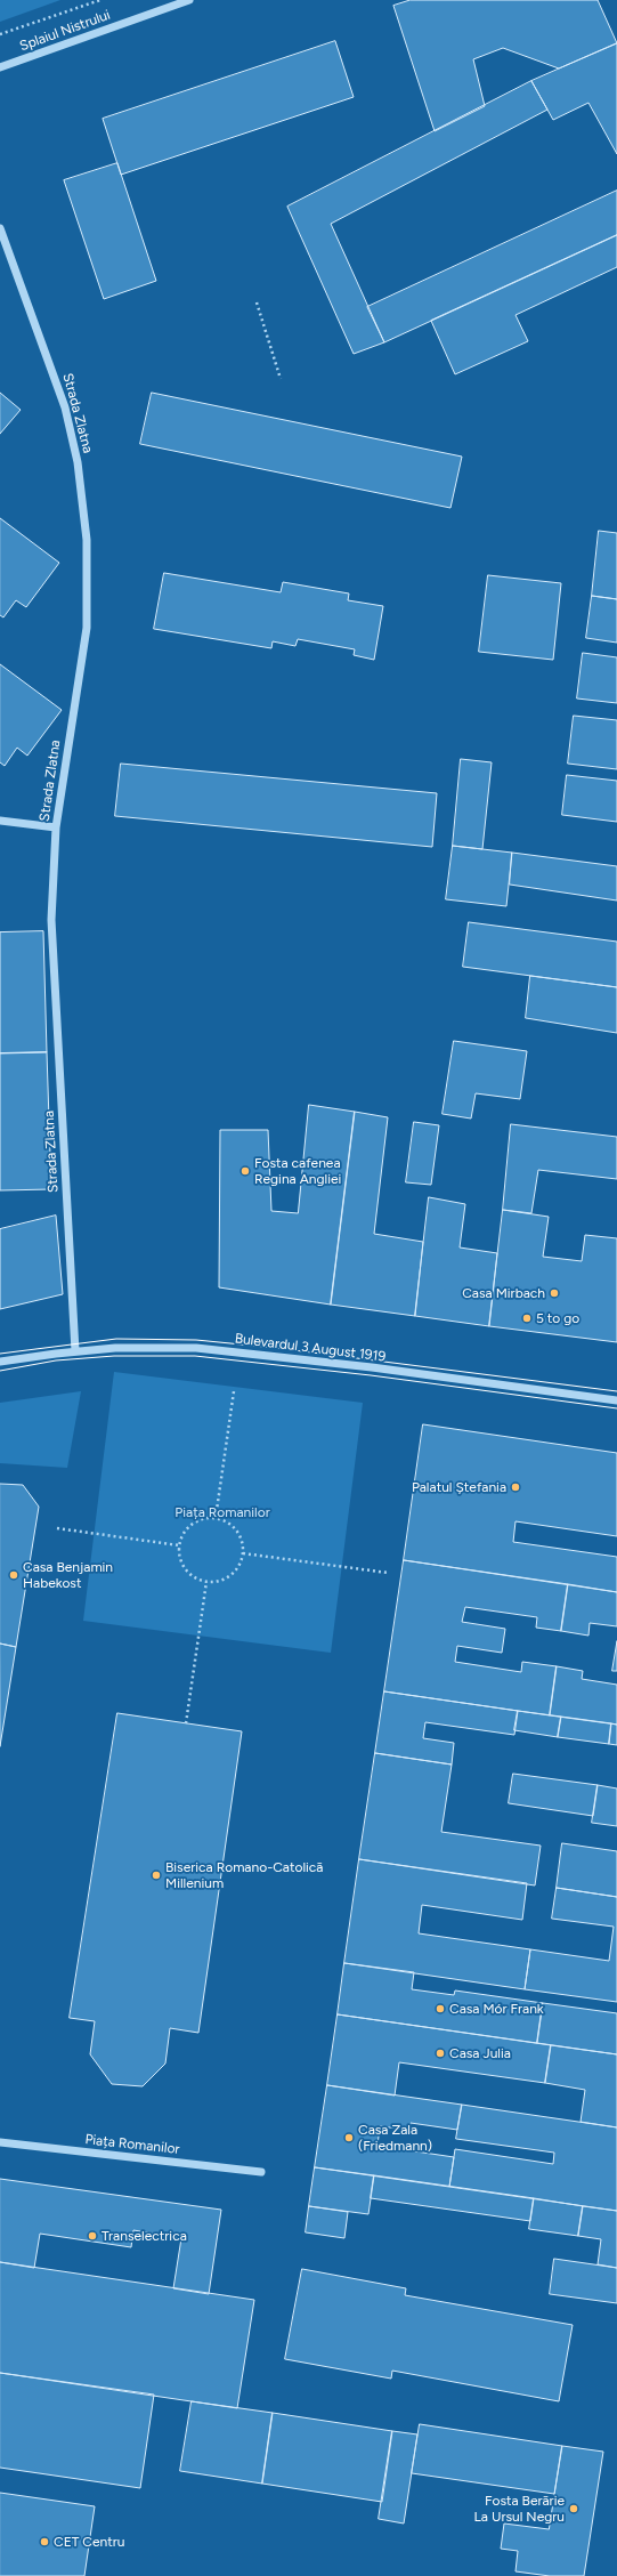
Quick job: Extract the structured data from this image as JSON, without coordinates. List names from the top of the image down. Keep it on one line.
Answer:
{"streets":{"street":["Splaiul Nistrului","Strada Zlatna","Bulevardul 3 August 1919","Piața Romanilor"]},"crossings":[["Strada Zlatna","Bulevardul 3 August 1919"]],"parks":["Piața Romanilor"],"places":["Fosta cafenea Regina Angliei","Casa Mirbach","5 to go","Palatul Ștefania","Casa Benjamin Habekost","Biserica Romano-Catolică Millenium","Casa Mór Frank","Casa Julia","Casa Zala (Friedmann)","Transelectrica","Fosta Berărie La Ursul Negru","CET Centru"]}
